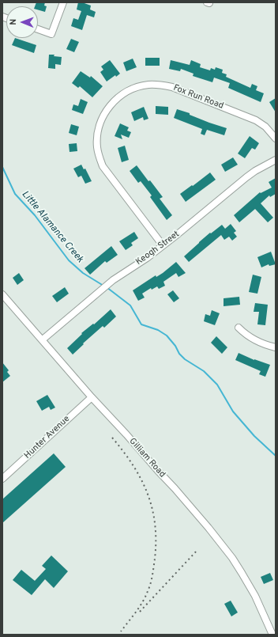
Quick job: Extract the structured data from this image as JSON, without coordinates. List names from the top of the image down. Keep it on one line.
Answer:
{"streets":{"street":["Fox Run Road","Keogh Street","Hunter Avenue","Gilliam Road"]},"crossings":[["Fox Run Road","Keogh Street"],["Keogh Street","Gilliam Road"],["Hunter Avenue","Gilliam Road"]],"water":["Little Alamance Creek"],"north":"left"}
